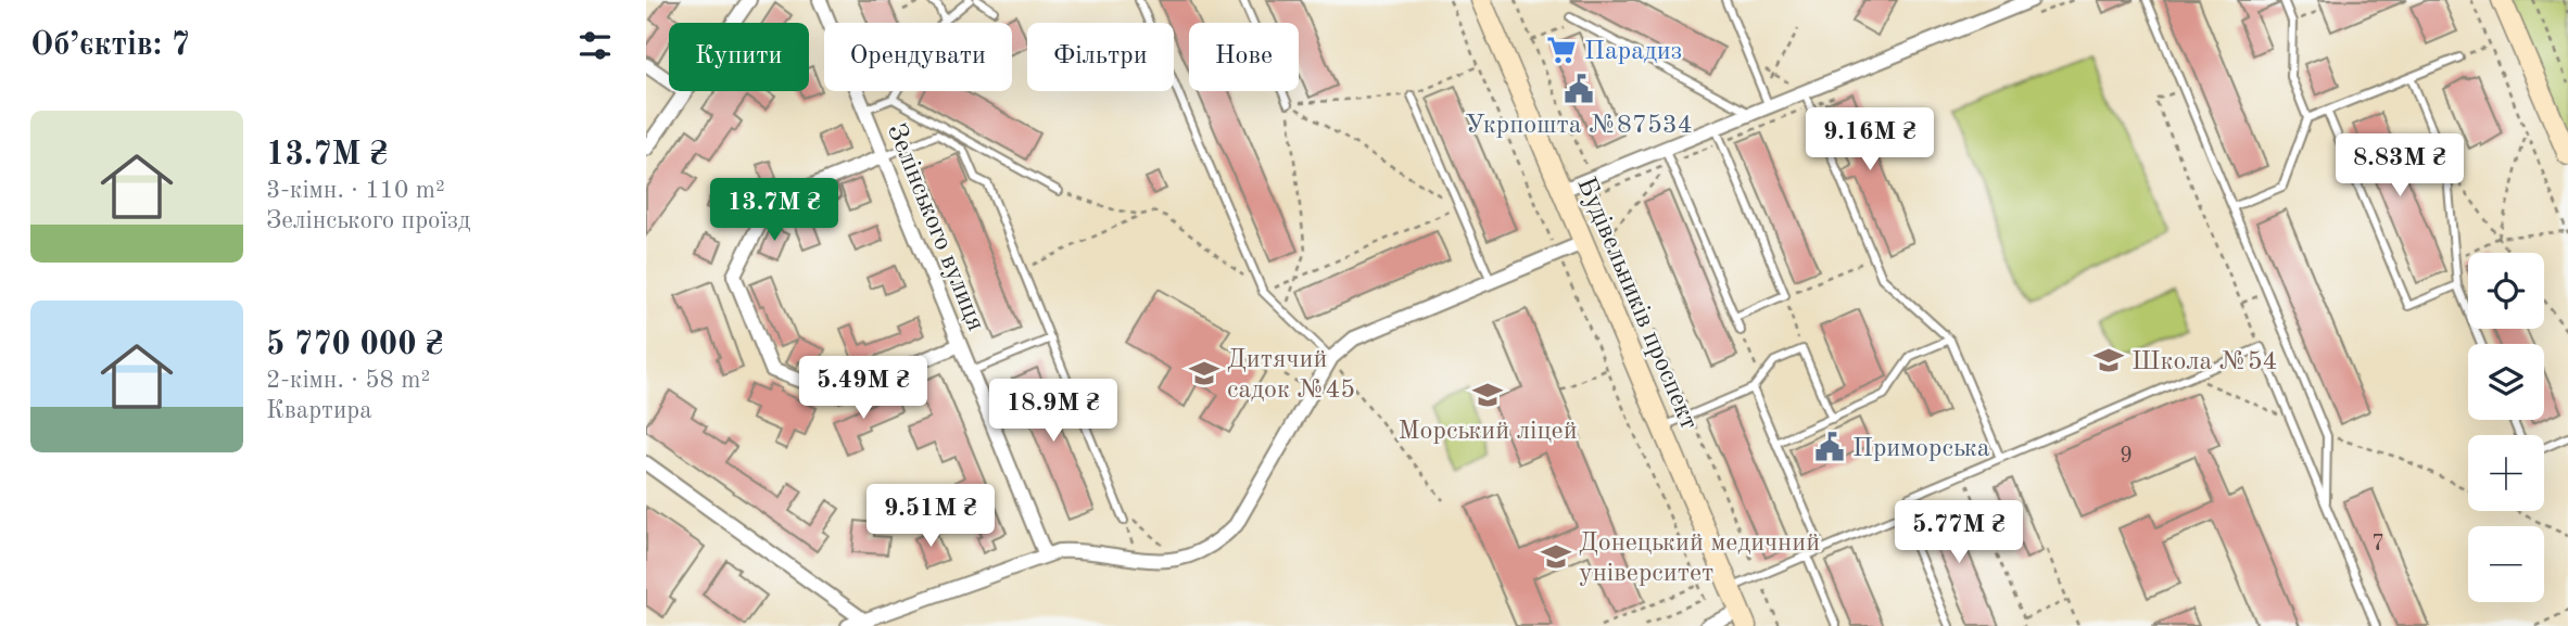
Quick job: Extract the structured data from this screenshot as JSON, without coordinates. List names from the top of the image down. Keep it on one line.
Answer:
{"streets":{"main road":["Будівельників проспект"],"street":["Зелінського вулиця"]},"places":{"supermarket":["Парадиз"],"public building":["Укрпошта №87534","Приморська"],"school or university":["Школа №54","Дитячий садок №45","Морський ліцей","Донецький медичний університет"]},"house_numbers":["9","7"],"page":{"heading":"Об’єктів: 7","chip":["Купити","Орендувати","Фільтри","Нове"],"list":[{"name":"13.7M ₴","note":"3-кімн. · 110 m² · Зелінського проїзд"},{"name":"5 770 000 ₴","note":"2-кімн. · 58 m² · Квартира"}],"price":["9.16M ₴","8.83M ₴","13.7M ₴","5.49M ₴","18.9M ₴","9.51M ₴","5.77M ₴"],"map_buttons":["+","−"]}}
